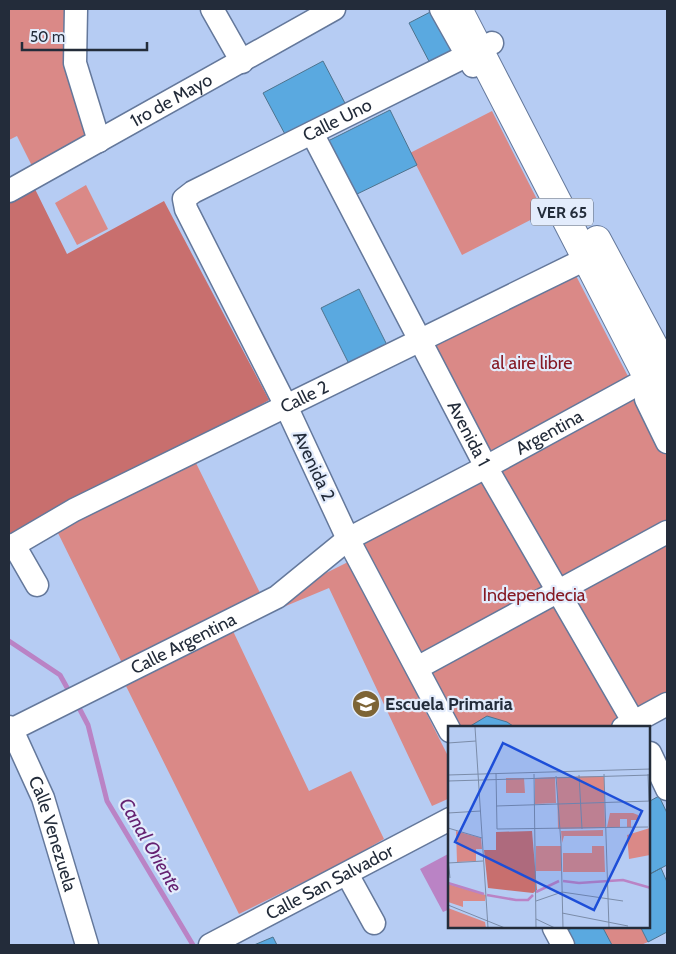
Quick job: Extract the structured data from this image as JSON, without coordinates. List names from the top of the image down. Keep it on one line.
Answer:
{"streets":{"main road":["VER 65"],"street":["1ro de Mayo","Calle Uno","Calle 2","Argentina","Avenida 1","Avenida 2","Calle Argentina","Calle Venezuela","Calle San Salvador"]},"crossings":[["Calle Uno","VER 65"],["Calle Uno","Avenida 1"],["Calle Uno","Avenida 2"],["VER 65","Calle 2"],["VER 65","Argentina"],["Calle 2","Avenida 1"],["Calle 2","Avenida 2"],["Argentina","Avenida 1"],["Argentina","Avenida 2"],["Argentina","Calle Argentina"],["Avenida 2","Calle Argentina"],["Calle Argentina","Calle Venezuela"]],"water":["Canal Oriente"],"parks":["al aire libre","Independecia"],"places":{"school or university":["Escuela Primaria"]},"scale_bar":"50 m"}
